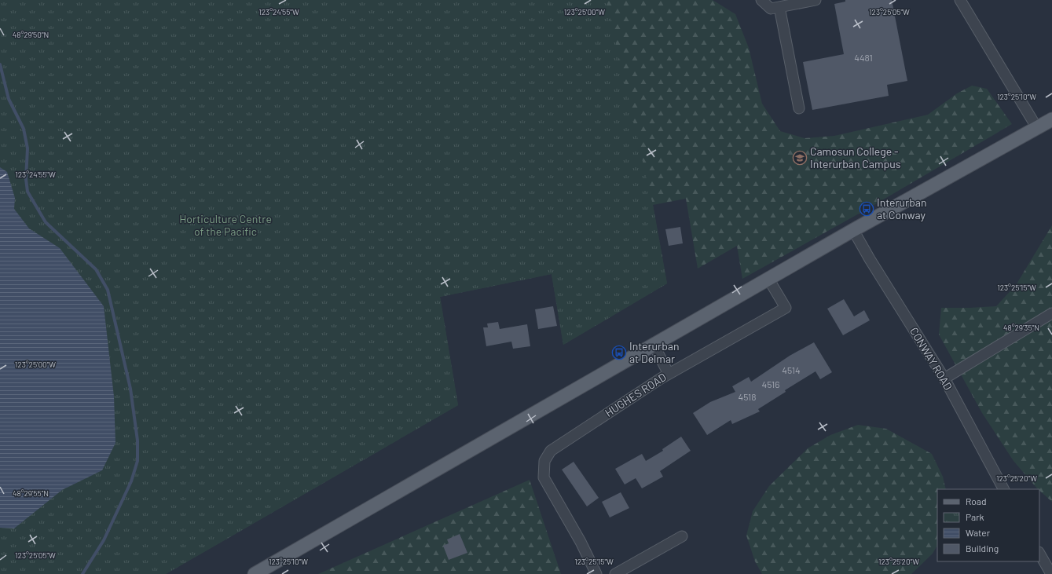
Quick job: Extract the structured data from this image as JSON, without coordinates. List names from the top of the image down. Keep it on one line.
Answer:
{"streets":{"street":["CONWAY ROAD","HUGHES ROAD"]},"parks":["Horticulture Centre of the Pacific"],"places":{"school or university":["Camosun College - Interurban Campus"],"bus stop":["Interurban at Conway","Interurban at Delmar"]},"house_numbers":["4481","4514","4516","4518"],"legend":["Road","Park","Water","Building"],"coordinates":["123°25'00\"W","123°25'05\"W","123°24'55\"W","48°29'50\"N","123°25'10\"W","123°25'15\"W","48°29'35\"N","123°25'20\"W","48°29'55\"N"]}
